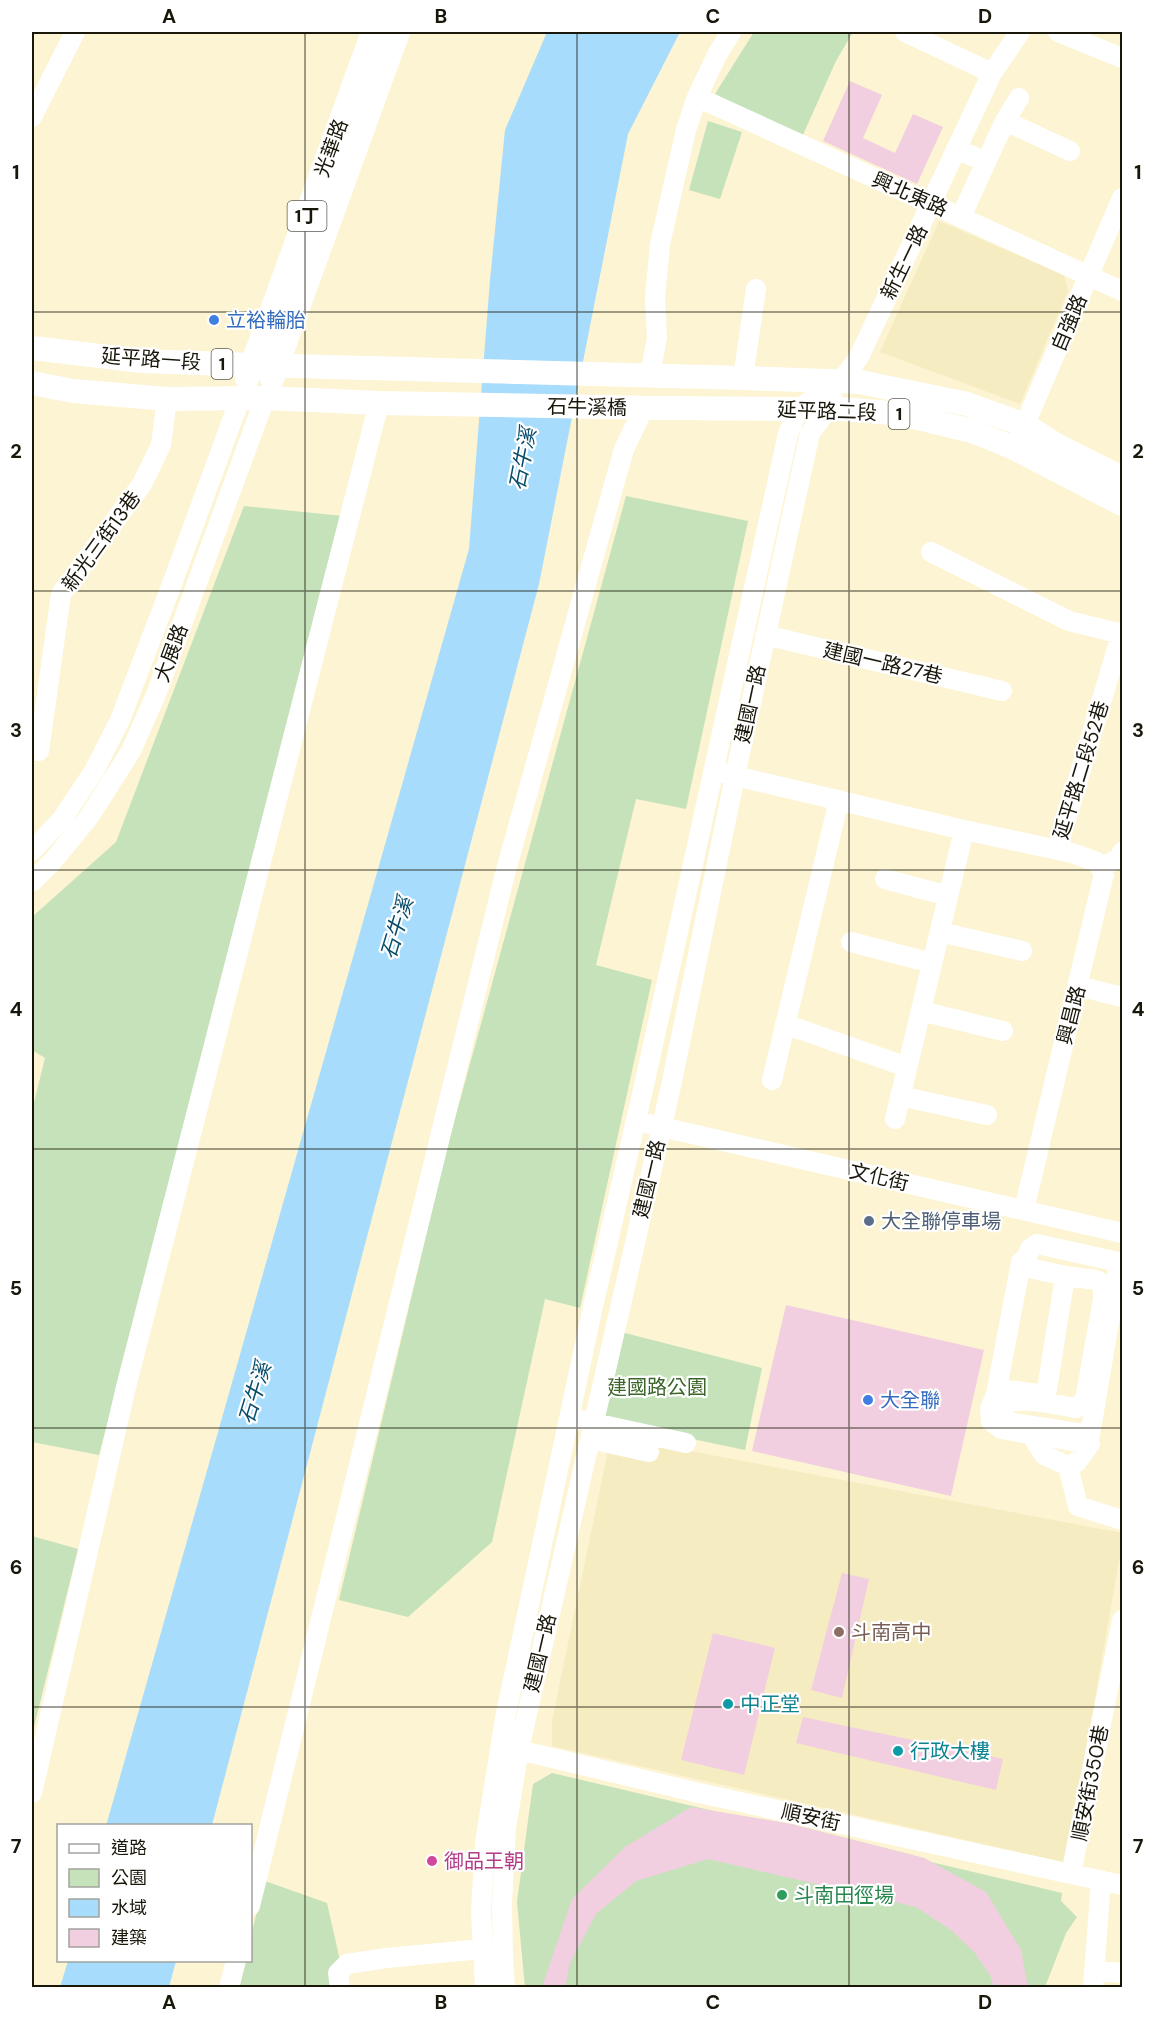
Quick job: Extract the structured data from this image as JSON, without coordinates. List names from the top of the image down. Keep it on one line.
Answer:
{"streets":{"main road":["光華路","1丁","延平路一段","1","石牛溪橋","延平路二段"],"street":["興北東路","新生一路","自強路","新光三街13巷","大展路","建國一路27巷","建國一路","延平路二段52巷","興昌路","文化街","順安街350巷","順安街"]},"crossings":[["光華路","延平路一段"],["光華路","大展路"],["興北東路","新生一路"],["興北東路","自強路"],["新生一路","延平路二段"],["新生一路","建國一路"],["自強路","延平路二段"],["延平路一段","石牛溪橋"],["延平路一段","新光三街13巷"],["延平路一段","大展路"],["石牛溪橋","延平路二段"],["延平路二段","建國一路"],["建國一路27巷","建國一路"],["建國一路","延平路二段52巷"],["建國一路","文化街"],["建國一路","順安街"],["興昌路","文化街"],["順安街350巷","順安街"]],"water":["石牛溪"],"parks":["建國路公園"],"places":["立裕輪胎","大全聯停車場","大全聯","斗南高中","中正堂","行政大樓","御品王朝","斗南田徑場"],"legend":["道路","公園","水域","建築"],"grid":{"columns":["A","B","C","D"],"rows":["1","2","3","4","5","6","7"]}}
